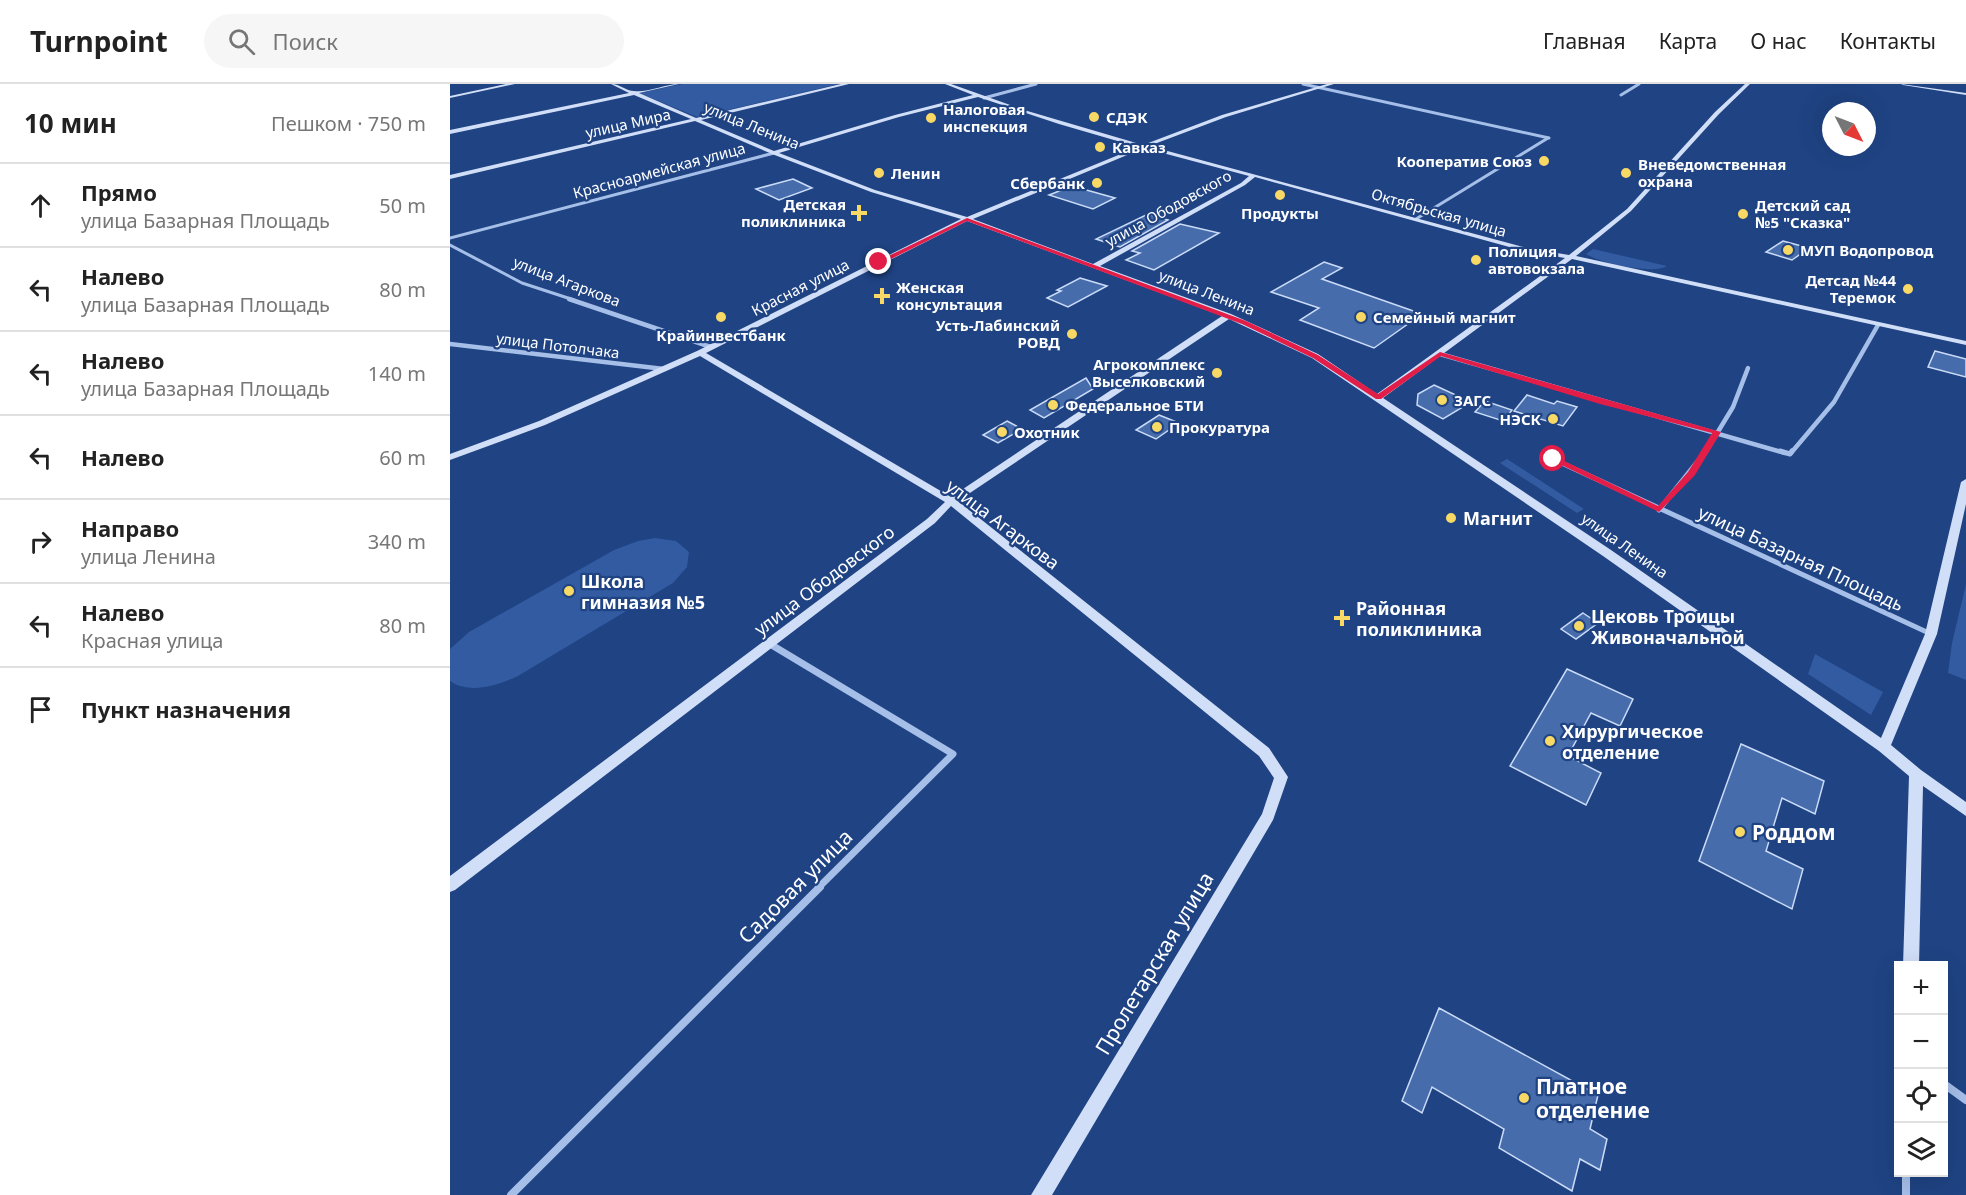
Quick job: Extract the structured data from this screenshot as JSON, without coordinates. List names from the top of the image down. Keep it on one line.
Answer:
{"streets":{"street":["улица Мира","улица Ленина","Красноармейская улица","улица Ободовского","Октябрьская улица","улица Агаркова","Красная улица","улица Потолчака","улица Базарная Площадь","Садовая улица","Пролетарская улица"]},"crossings":[["улица Мира","улица Ленина"],["улица Ленина","Красноармейская улица"],["улица Ленина","улица Ободовского"],["улица Ленина","Красная улица"],["Красноармейская улица","Октябрьская улица"],["улица Ободовского","Октябрьская улица"],["улица Ободовского","улица Агаркова"],["улица Ободовского","Садовая улица"],["Октябрьская улица","Красная улица"],["улица Агаркова","Красная улица"],["улица Агаркова","Пролетарская улица"],["Красная улица","улица Потолчака"]],"places":{"other":["СДЭК","Налоговая инспекция","Кавказ","Кооператив Союз","Ленин","Вневедомственная охрана","Сбербанк","Продукты","Детский сад №5 \"Сказка\"","МУП Водопровод","Полиция автовокзала","Детсад №44 Теремок","Крайинвестбанк","Семейный магнит","Усть-Лабинский РОВД","Агрокомплекс Выселковский","ЗАГС","Федеральное БТИ","НЭСК","Прокуратура","Охотник","Магнит","Школа гимназия №5","Цековь Троицы Живоначальной","Хирургическое отделение","Роддом","Платное отделение"],"health":["Детская поликлиника","Женская консультация","Районная поликлиника"]},"north":"bottom right","page":{"header":"Turnpoint","search":"Поиск","nav":["Главная","Карта","О нас","Контакты"],"heading":["10 мин","Пешком · 750 m"],"list":[["Прямо","улица Базарная Площадь","50 m"],["Налево","улица Базарная Площадь","80 m"],["Налево","улица Базарная Площадь","140 m"],["Налево","60 m"],["Направо","улица Ленина","340 m"],["Налево","Красная улица","80 m"],"Пункт назначения"],"map_buttons":["+","−"]}}
